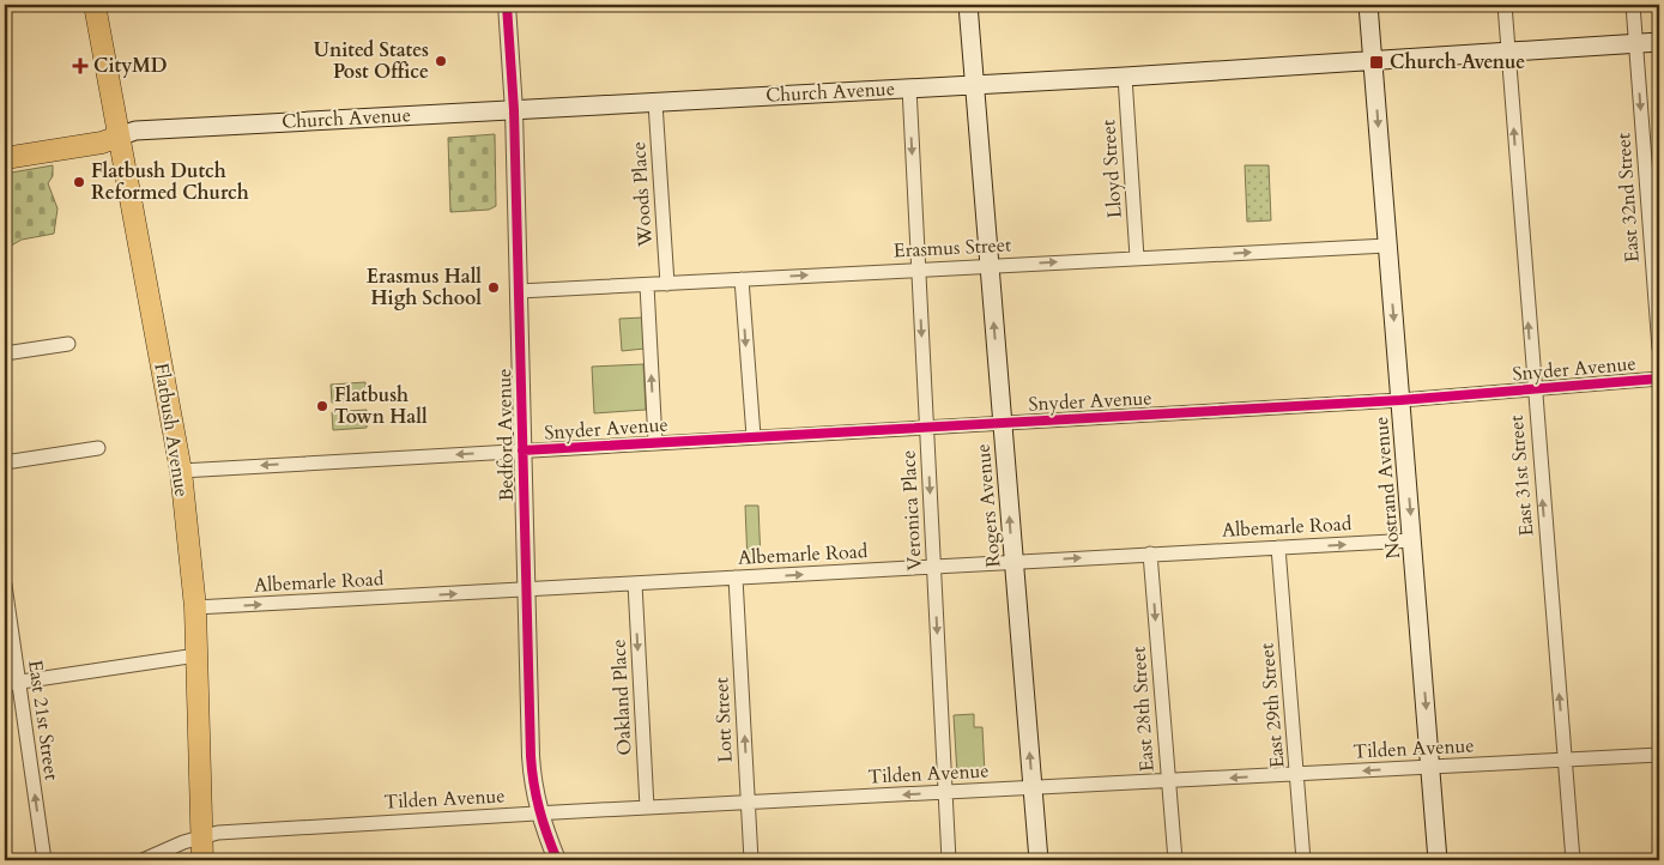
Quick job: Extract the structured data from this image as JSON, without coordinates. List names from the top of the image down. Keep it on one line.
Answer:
{"streets":{"main road":["Church Avenue","Flatbush Avenue","Nostrand Avenue","Rogers Avenue"],"street":["Lloyd Street","Woods Place","East 32nd Street","Erasmus Street","Snyder Avenue","Bedford Avenue","East 31st Street","Veronica Place","Albemarle Road","Oakland Place","East 29th Street","East 28th Street","East 21st Street","Lott Street","Tilden Avenue"]},"crossings":[["Church Avenue","Lloyd Street"],["Church Avenue","Woods Place"],["Church Avenue","East 32nd Street"],["Church Avenue","Flatbush Avenue"],["Church Avenue","Bedford Avenue"],["Church Avenue","East 31st Street"],["Church Avenue","Nostrand Avenue"],["Church Avenue","Rogers Avenue"],["Church Avenue","Veronica Place"],["Lloyd Street","Erasmus Street"],["Woods Place","Erasmus Street"],["Erasmus Street","Bedford Avenue"],["Erasmus Street","Nostrand Avenue"],["Erasmus Street","Rogers Avenue"],["Erasmus Street","Veronica Place"],["Snyder Avenue","Flatbush Avenue"],["Snyder Avenue","Bedford Avenue"],["Snyder Avenue","East 31st Street"],["Snyder Avenue","Nostrand Avenue"],["Snyder Avenue","Rogers Avenue"],["Snyder Avenue","Veronica Place"],["Flatbush Avenue","Albemarle Road"],["Flatbush Avenue","Tilden Avenue"],["Bedford Avenue","Albemarle Road"],["Bedford Avenue","Tilden Avenue"],["East 31st Street","Tilden Avenue"],["Nostrand Avenue","Albemarle Road"],["Nostrand Avenue","Tilden Avenue"],["Rogers Avenue","Albemarle Road"],["Rogers Avenue","Tilden Avenue"],["Veronica Place","Albemarle Road"],["Veronica Place","Tilden Avenue"],["Albemarle Road","Oakland Place"],["Albemarle Road","East 29th Street"],["Albemarle Road","East 28th Street"],["Albemarle Road","Lott Street"],["Oakland Place","Tilden Avenue"],["East 29th Street","Tilden Avenue"],["East 28th Street","Tilden Avenue"],["Lott Street","Tilden Avenue"]],"one_way":["East 32nd Street","Erasmus Street","East 31st Street","Nostrand Avenue","Rogers Avenue","Veronica Place","Albemarle Road","Oakland Place","East 28th Street","East 21st Street","Lott Street"],"places":{"other":["United States Post Office","Flatbush Dutch Reformed Church","Erasmus Hall High School","Flatbush Town Hall"],"transit":["Church Avenue"],"health":["CityMD"]}}
